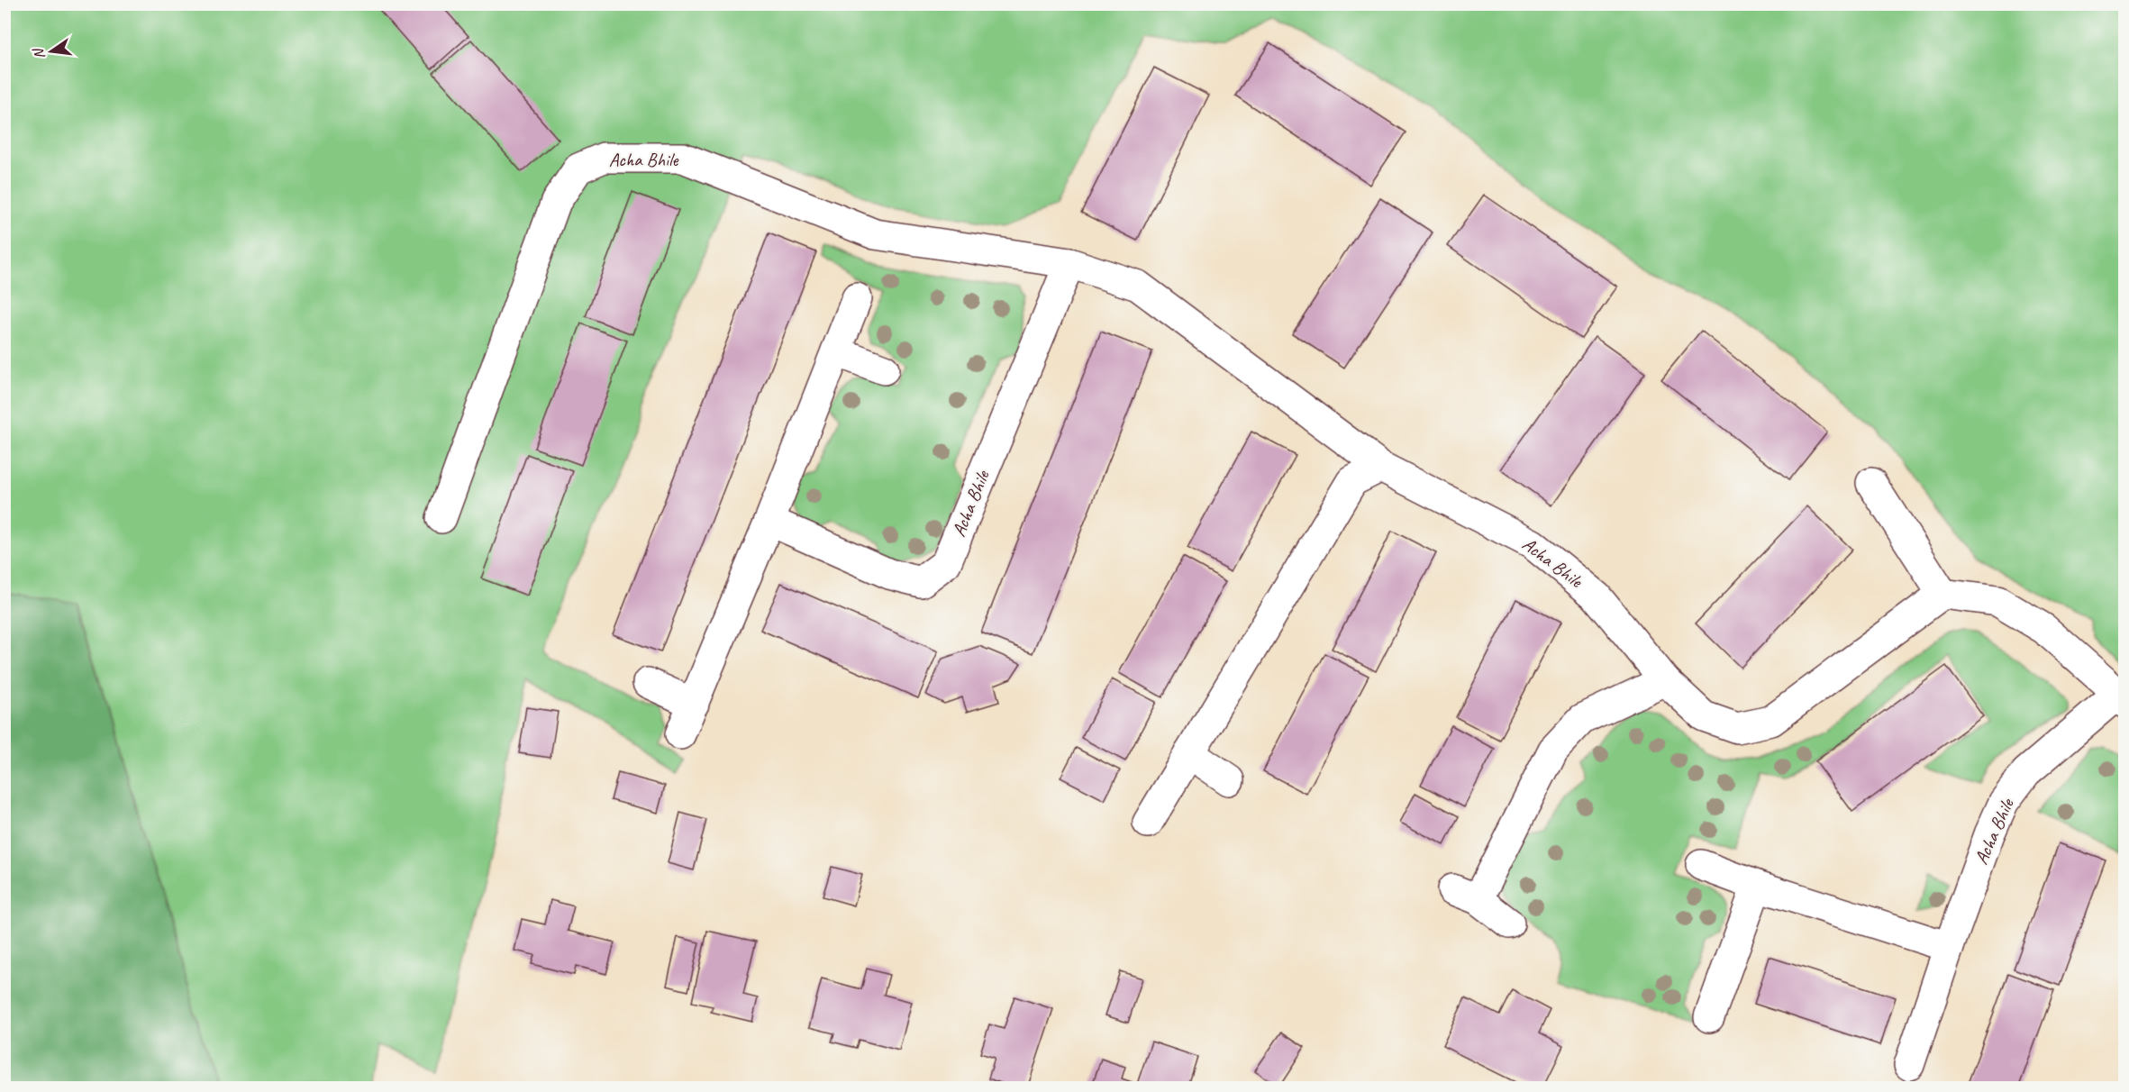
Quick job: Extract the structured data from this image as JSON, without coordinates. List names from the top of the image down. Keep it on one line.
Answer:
{"streets":{"street":["Acha Bhile"]},"north":"left"}
